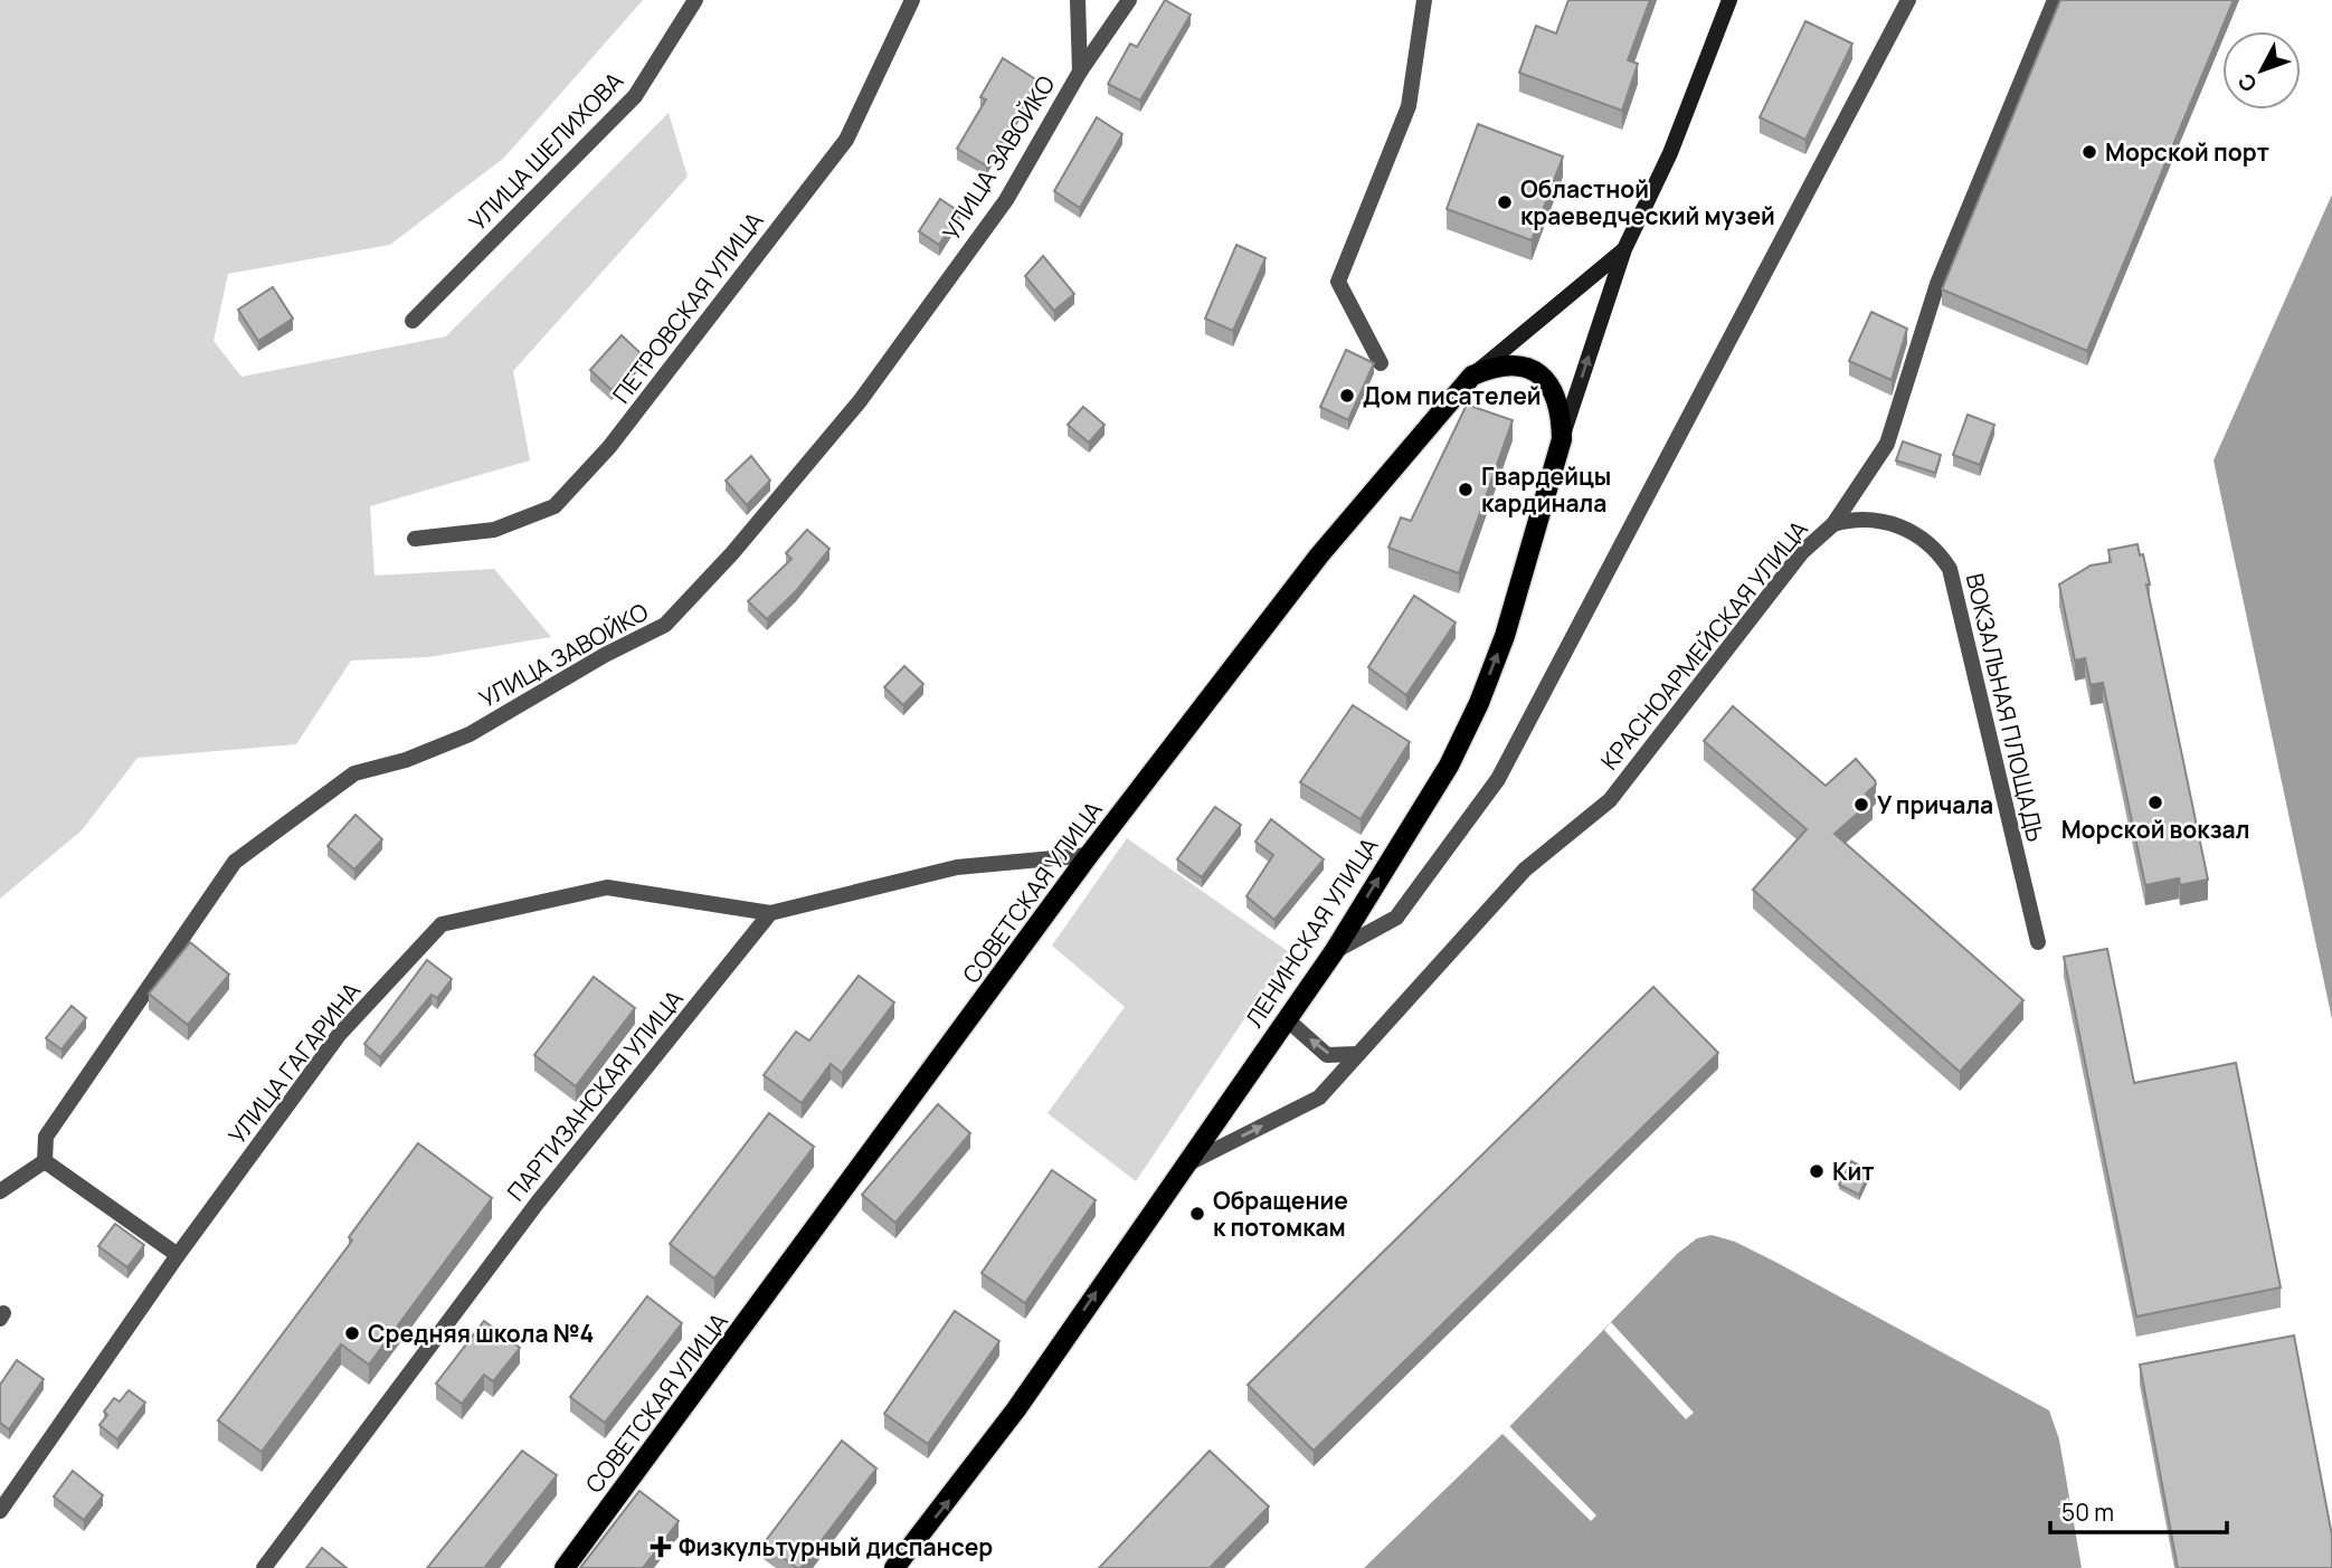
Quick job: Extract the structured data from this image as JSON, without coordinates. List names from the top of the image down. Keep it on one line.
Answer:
{"streets":{"main road":["СОВЕТСКАЯ УЛИЦА","ЛЕНИНСКАЯ УЛИЦА"],"street":["УЛИЦА ШЕЛИХОВА","УЛИЦА ЗАВОЙКО","ПЕТРОВСКАЯ УЛИЦА","КРАСНОАРМЕЙСКАЯ УЛИЦА","ВОКЗАЛЬНАЯ ПЛОЩАДЬ","УЛИЦА ГАГАРИНА","ПАРТИЗАНСКАЯ УЛИЦА"]},"crossings":[["КРАСНОАРМЕЙСКАЯ УЛИЦА","ВОКЗАЛЬНАЯ ПЛОЩАДЬ"],["КРАСНОАРМЕЙСКАЯ УЛИЦА","ЛЕНИНСКАЯ УЛИЦА"],["СОВЕТСКАЯ УЛИЦА","ЛЕНИНСКАЯ УЛИЦА"],["УЛИЦА ГАГАРИНА","ПАРТИЗАНСКАЯ УЛИЦА"]],"one_way":["ЛЕНИНСКАЯ УЛИЦА"],"places":{"other":["Морской порт","Областной краеведческий музей","Дом писателей","Гвардейцы кардинала","Морской вокзал","У причала","Кит","Обращение к потомкам","Средняя школа №4"],"health":["Физкультурный диспансер"]},"scale_bar":"50 m","north":"bottom left"}
